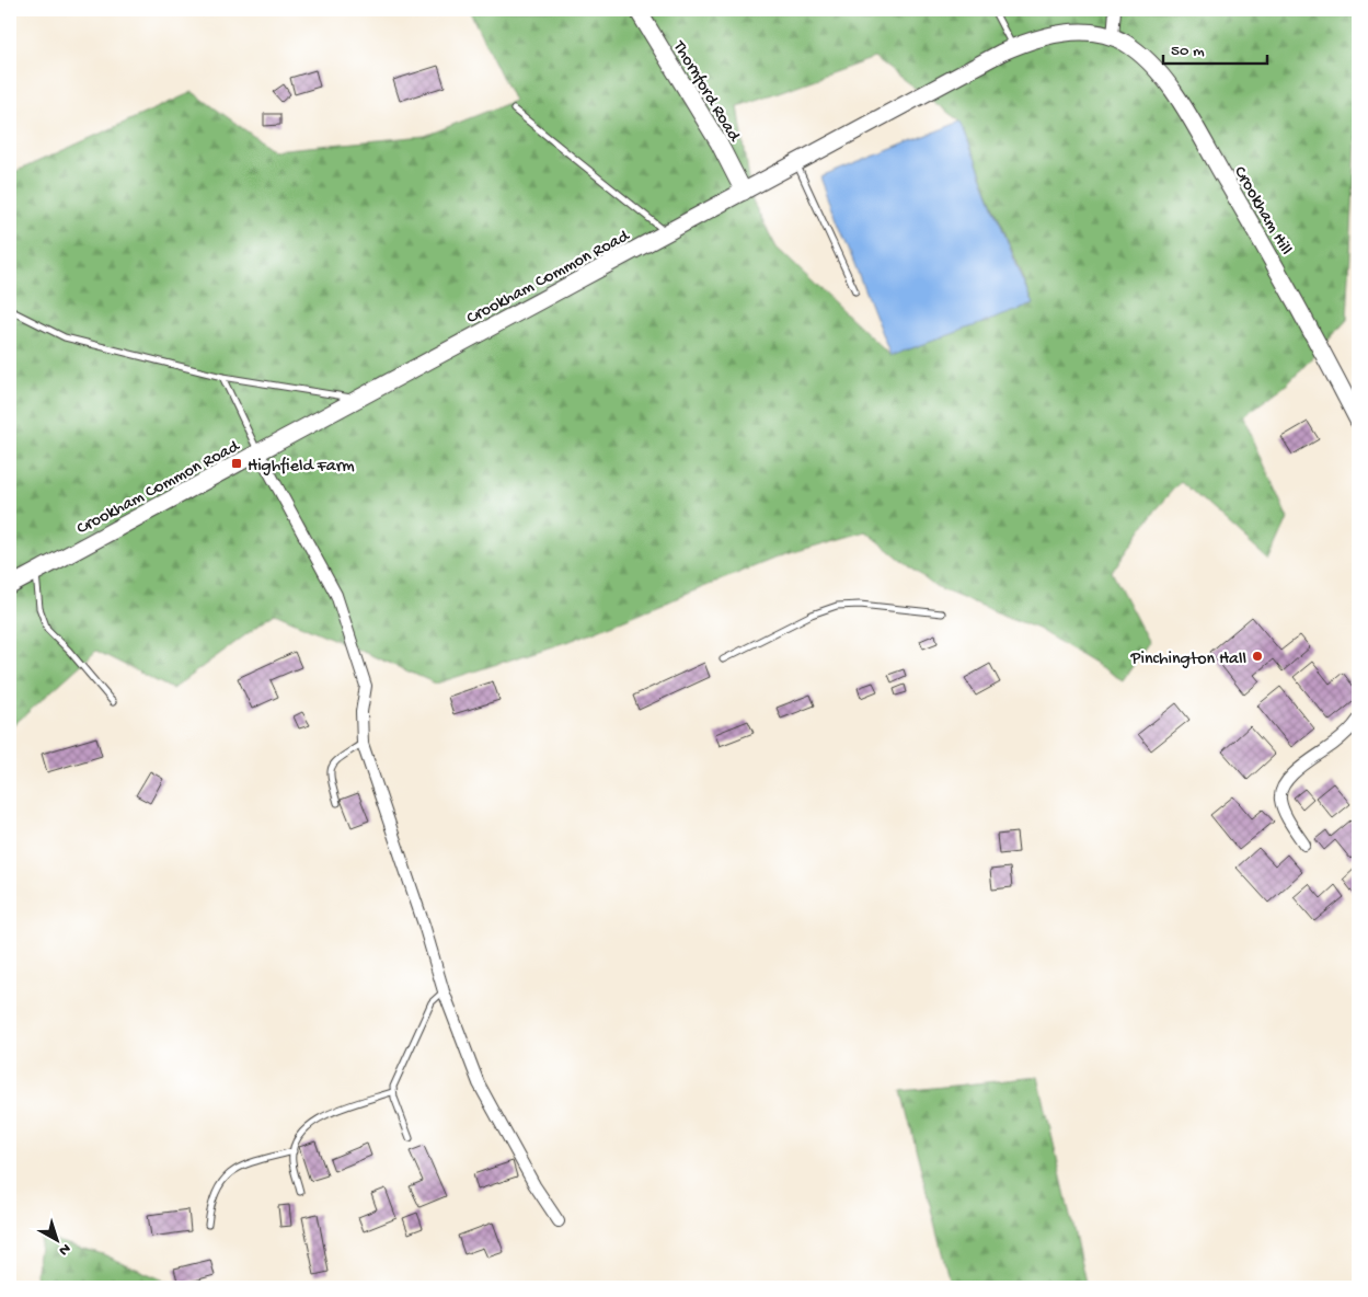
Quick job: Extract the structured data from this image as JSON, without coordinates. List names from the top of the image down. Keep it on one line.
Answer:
{"streets":{"street":["Thornford Road","Crookham Hill","Crookham Common Road"]},"crossings":[["Thornford Road","Crookham Common Road"],["Crookham Hill","Crookham Common Road"]],"places":{"transit":["Highfield Farm"],"other":["Pinchington Hall"]},"scale_bar":"50 m","north":"bottom right"}
